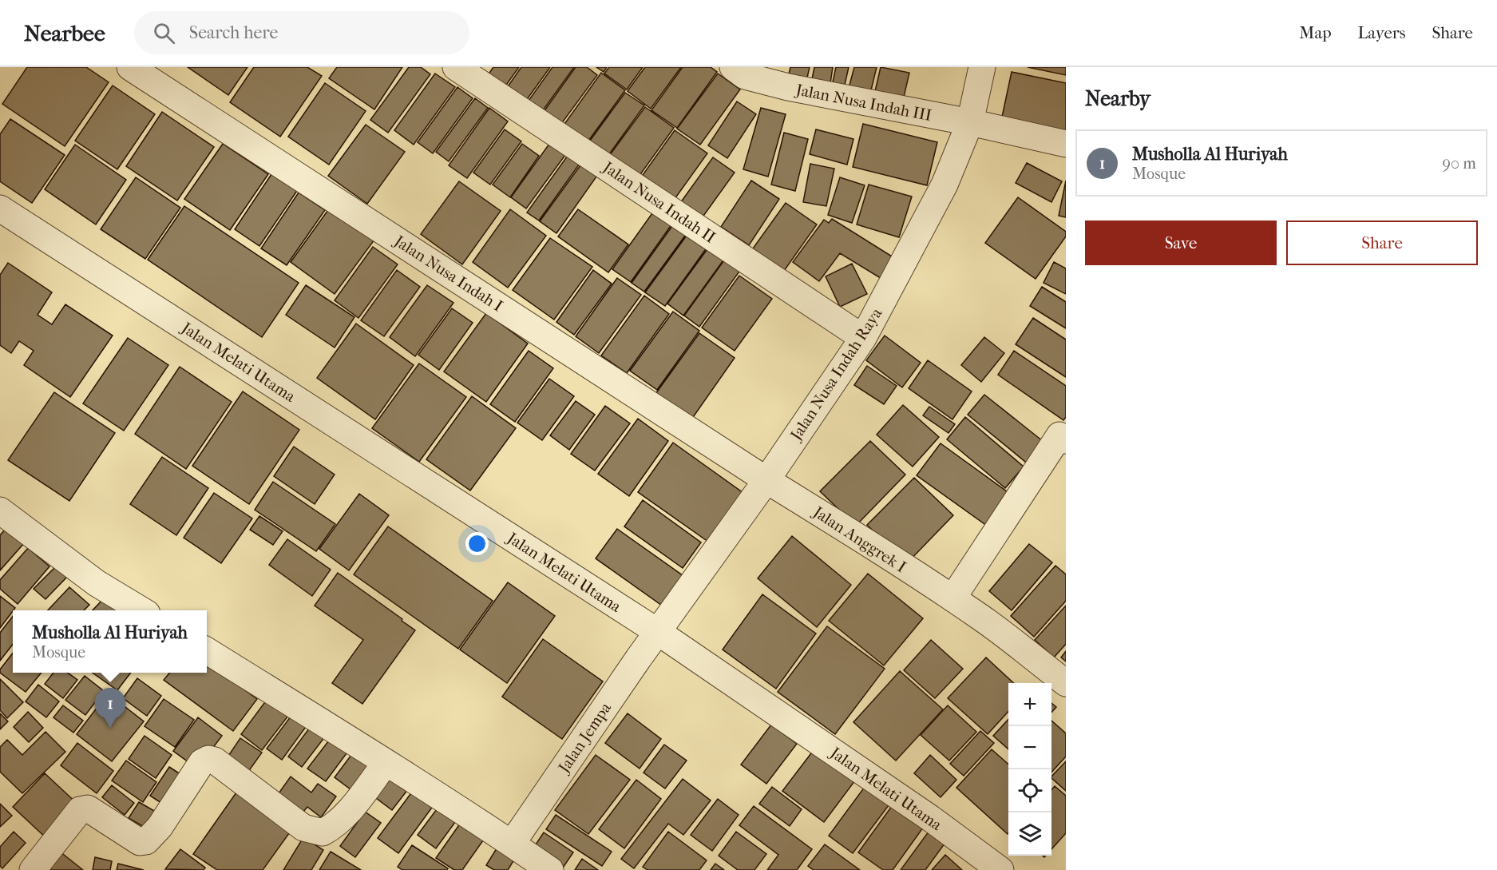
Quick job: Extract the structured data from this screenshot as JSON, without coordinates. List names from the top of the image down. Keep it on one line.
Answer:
{"streets":{"street":["Jalan Nusa Indah III","Jalan Nusa Indah II","Jalan Nusa Indah I","Jalan Melati Utama","Jalan Nusa Indah Raya","Jalan Anggrek I","Jalan Jempa"]},"crossings":[["Jalan Nusa Indah III","Jalan Nusa Indah Raya"],["Jalan Nusa Indah II","Jalan Nusa Indah Raya"],["Jalan Nusa Indah I","Jalan Nusa Indah Raya"],["Jalan Nusa Indah I","Jalan Anggrek I"],["Jalan Melati Utama","Jalan Nusa Indah Raya"],["Jalan Melati Utama","Jalan Jempa"],["Jalan Nusa Indah Raya","Jalan Anggrek I"],["Jalan Nusa Indah Raya","Jalan Jempa"]],"page":{"header":"Nearbee","search":"Search here","nav":["Map","Layers","Share"],"heading":"Nearby","list":[{"mark":"1","name":"Musholla Al Huriyah","note":"Mosque","value":"90 m"}],"buttons":["Save","Share"],"popup":["Musholla Al Huriyah","Mosque"],"map_buttons":["+","−"],"pins":"1"}}
